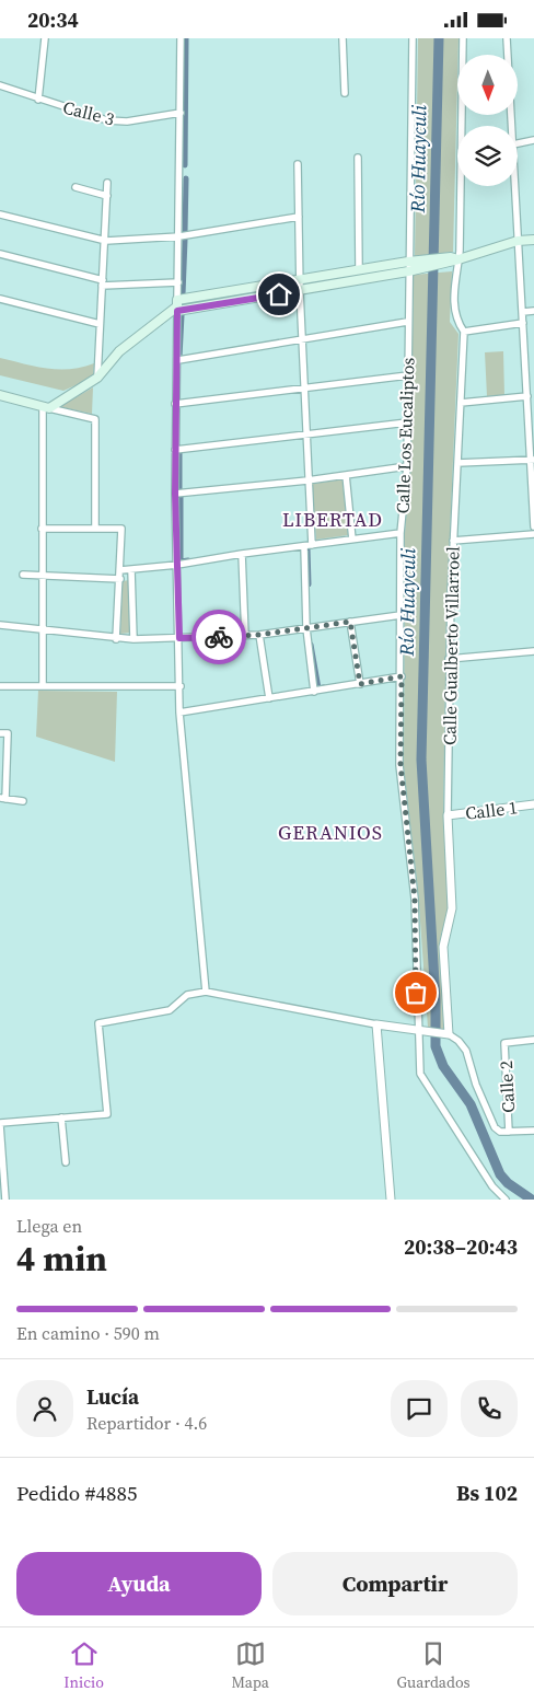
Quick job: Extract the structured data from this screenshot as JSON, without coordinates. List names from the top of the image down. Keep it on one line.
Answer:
{"streets":{"street":["Calle 3","Calle Los Eucaliptos","Calle Gualberto Villarroel","Calle 1","Calle 2"]},"crossings":[["Calle Gualberto Villarroel","Calle 1"]],"districts":["LIBERTAD","GERANIOS"],"water":["Río Huayculi"],"north":"bottom","page":{"status":"20:34","heading":["4 min","Llega en","20:38–20:43"],"panel":["Lucía","Repartidor · 4.6","Pedido #4885","Bs 102"],"bar":"En camino · 590 m","buttons":["Ayuda","Compartir"],"tabs":["Inicio","Mapa","Guardados"]}}
